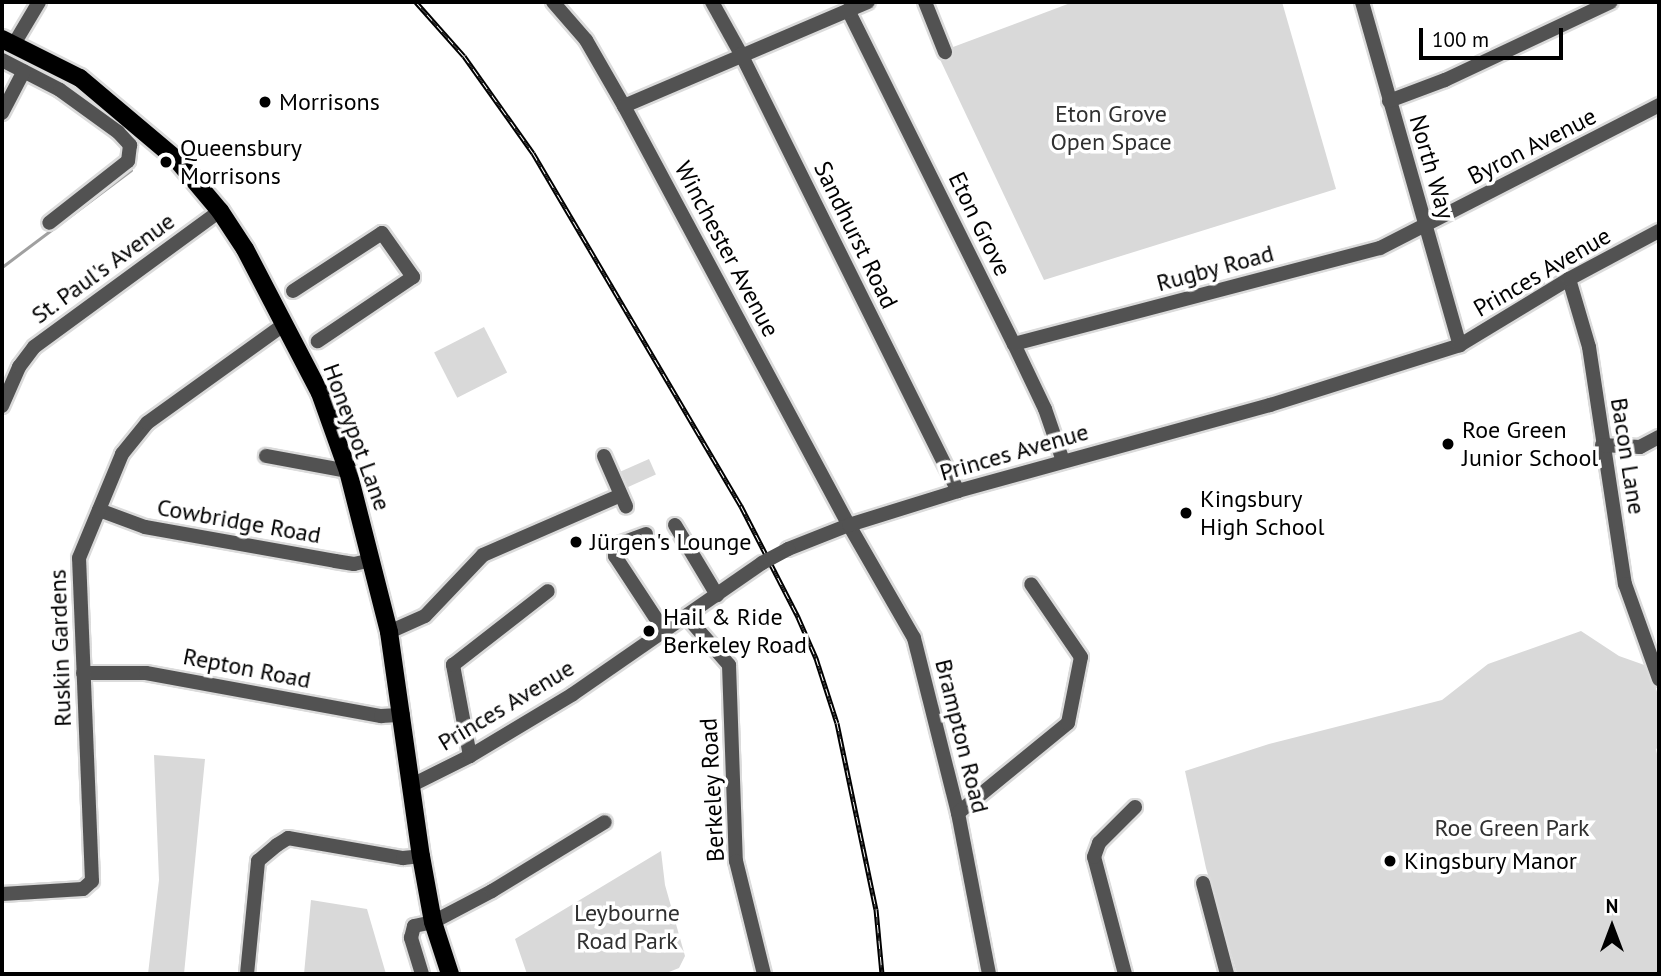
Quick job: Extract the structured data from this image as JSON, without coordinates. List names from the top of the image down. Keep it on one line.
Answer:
{"streets":{"main road":["Honeypot Lane"],"street":["Byron Avenue","North Way","Eton Grove","Sandhurst Road","Winchester Avenue","St. Paul's Avenue","Rugby Road","Princes Avenue","Bacon Lane","Cowbridge Road","Ruskin Gardens","Repton Road","Brampton Road","Berkeley Road"]},"crossings":[["Byron Avenue","North Way"],["Byron Avenue","Rugby Road"],["North Way","Rugby Road"],["North Way","Princes Avenue"],["Eton Grove","Rugby Road"],["Eton Grove","Princes Avenue"],["Sandhurst Road","Princes Avenue"],["Winchester Avenue","Princes Avenue"],["Winchester Avenue","Brampton Road"],["St. Paul's Avenue","Honeypot Lane"],["Princes Avenue","Honeypot Lane"],["Princes Avenue","Bacon Lane"],["Princes Avenue","Brampton Road"],["Princes Avenue","Berkeley Road"],["Honeypot Lane","Cowbridge Road"],["Honeypot Lane","Ruskin Gardens"],["Honeypot Lane","Repton Road"],["Cowbridge Road","Ruskin Gardens"],["Ruskin Gardens","Repton Road"]],"parks":["Eton Grove Open Space","Roe Green Park","Leybourne Road Park"],"places":["Morrisons","Queensbury Morrisons","Roe Green Junior School","Kingsbury High School","Jürgen's Lounge","Hail & Ride Berkeley Road","Kingsbury Manor"],"scale_bar":"100 m","north":"top"}
